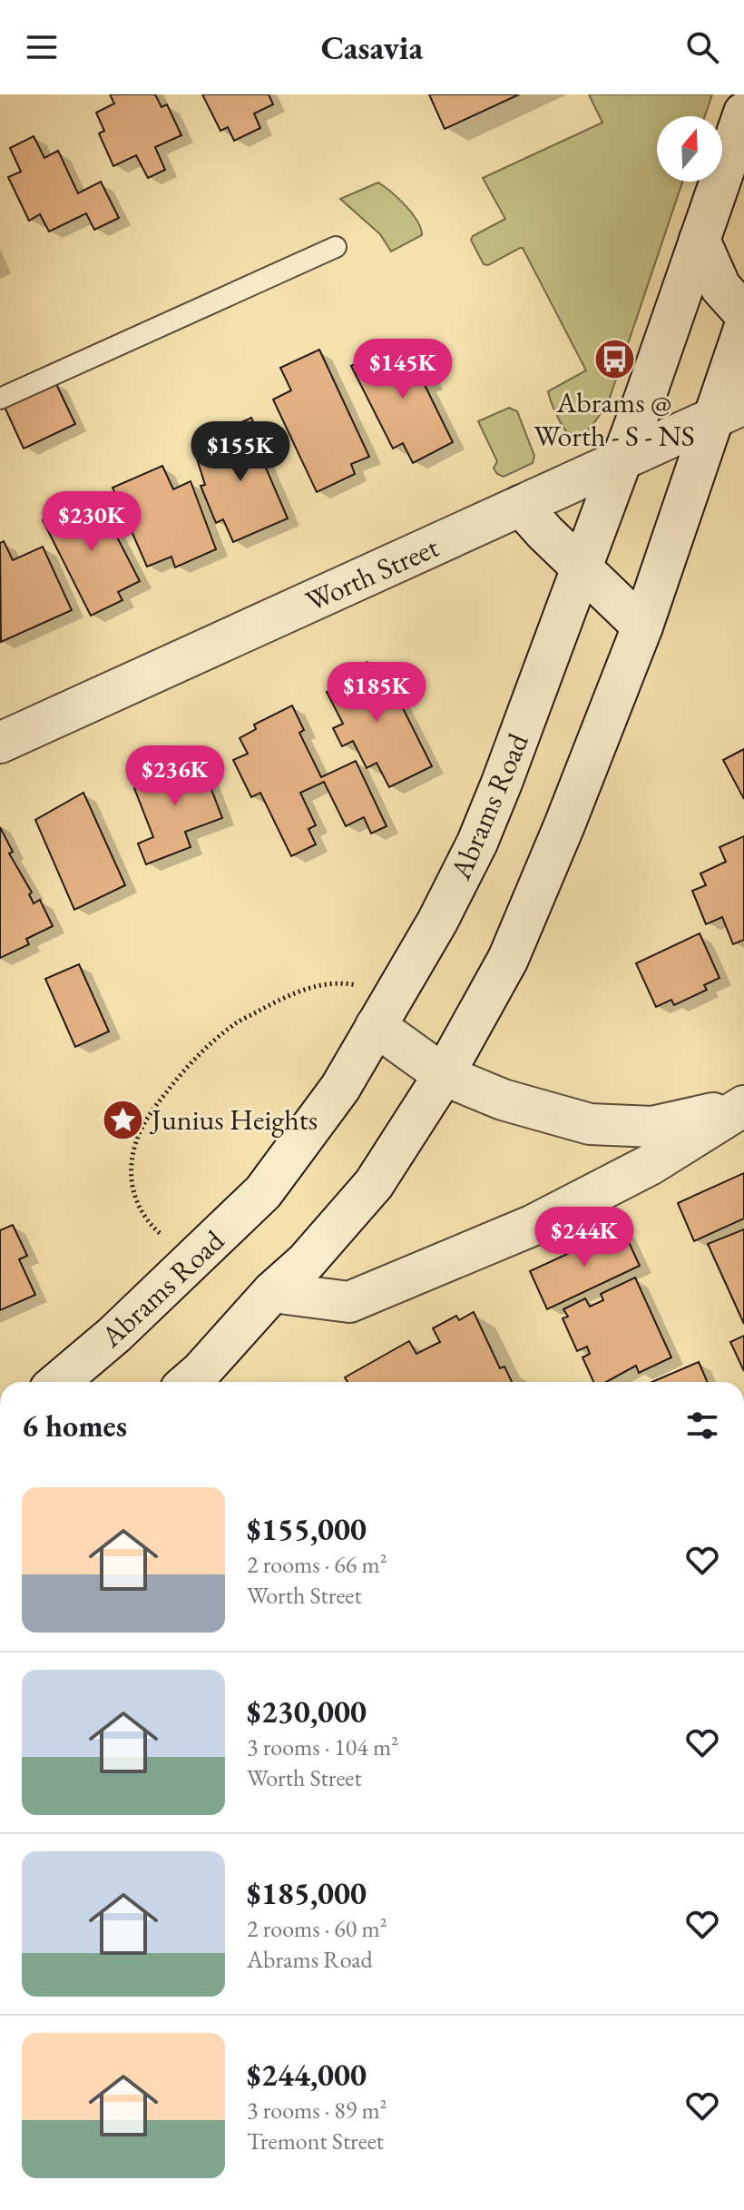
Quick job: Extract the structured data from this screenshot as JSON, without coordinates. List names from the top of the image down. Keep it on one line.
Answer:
{"streets":{"main road":["Worth Street","Abrams Road"]},"crossings":[["Worth Street","Abrams Road"]],"places":{"bus stop":["Abrams @ Worth - S - NS"],"place":["Junius Heights"]},"north":"top","page":{"header":"Casavia","price":["$145K","$155K","$230K","$185K","$236K","$244K"],"heading":"6 homes","list":[{"name":"$155,000","note":"2 rooms · 66 m² · Worth Street"},{"name":"$230,000","note":"3 rooms · 104 m² · Worth Street"},{"name":"$185,000","note":"2 rooms · 60 m² · Abrams Road"},{"name":"$244,000","note":"3 rooms · 89 m² · Tremont Street"}]}}
